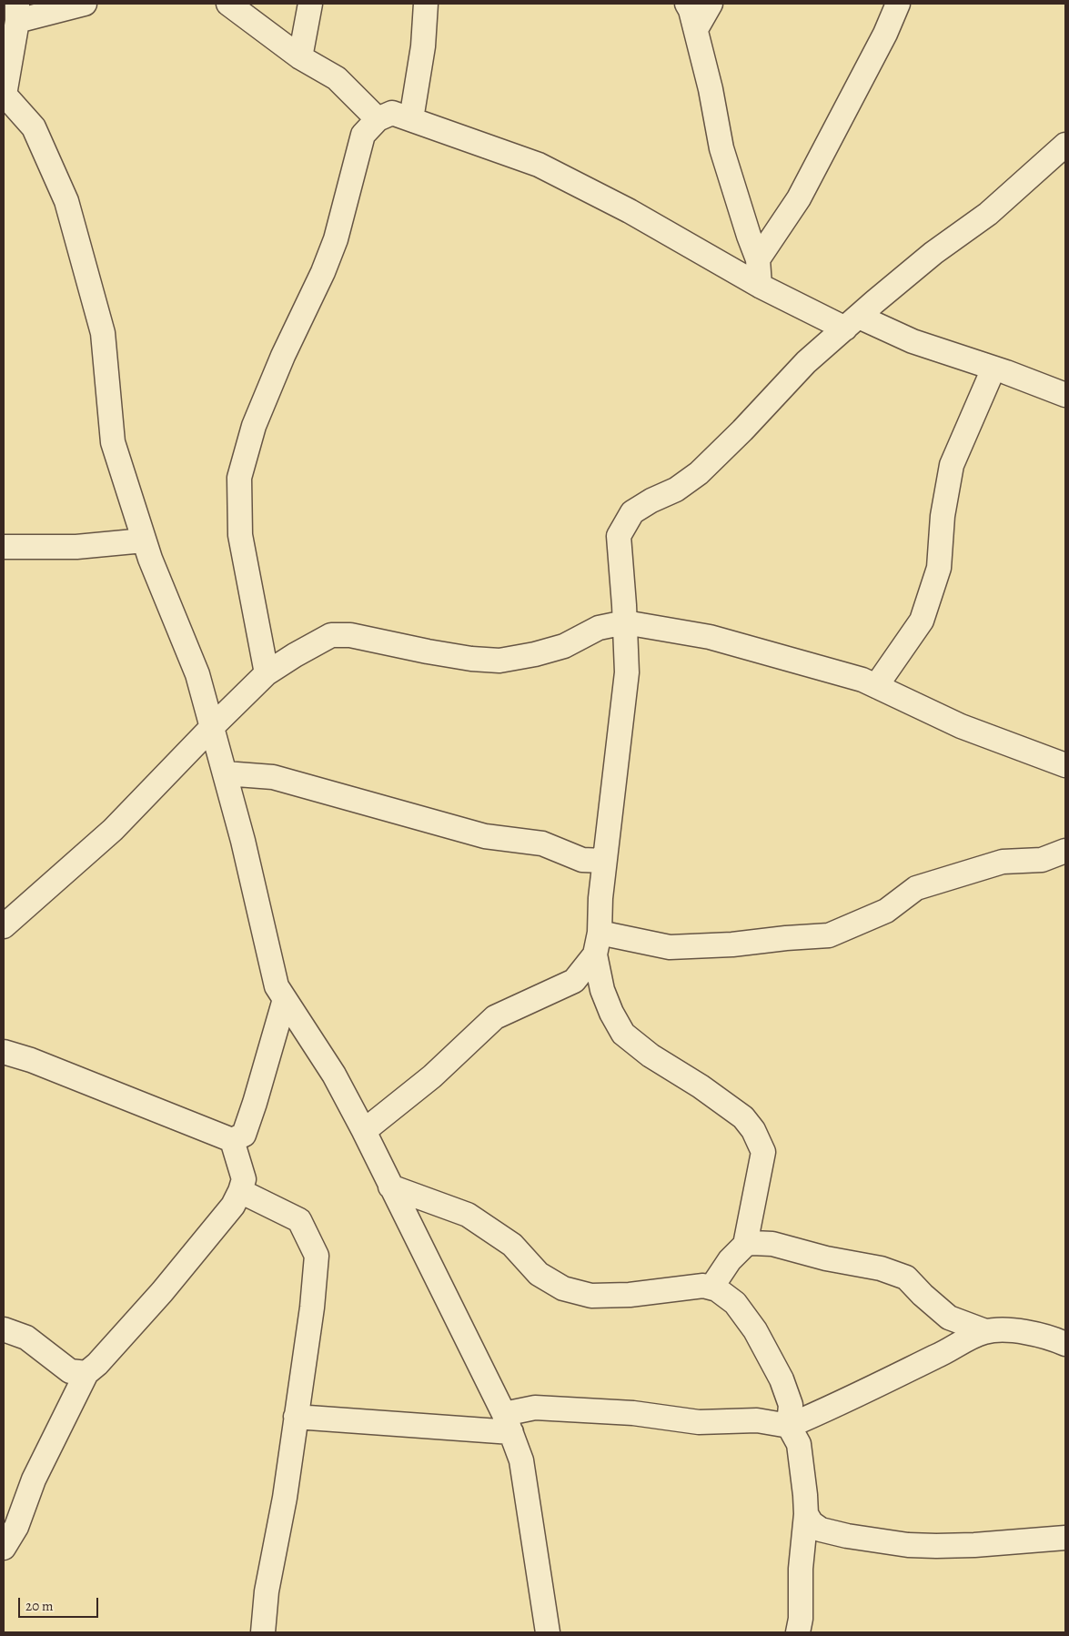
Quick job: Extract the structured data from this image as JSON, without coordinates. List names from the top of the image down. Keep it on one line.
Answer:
{"scale_bar":"20 m"}
